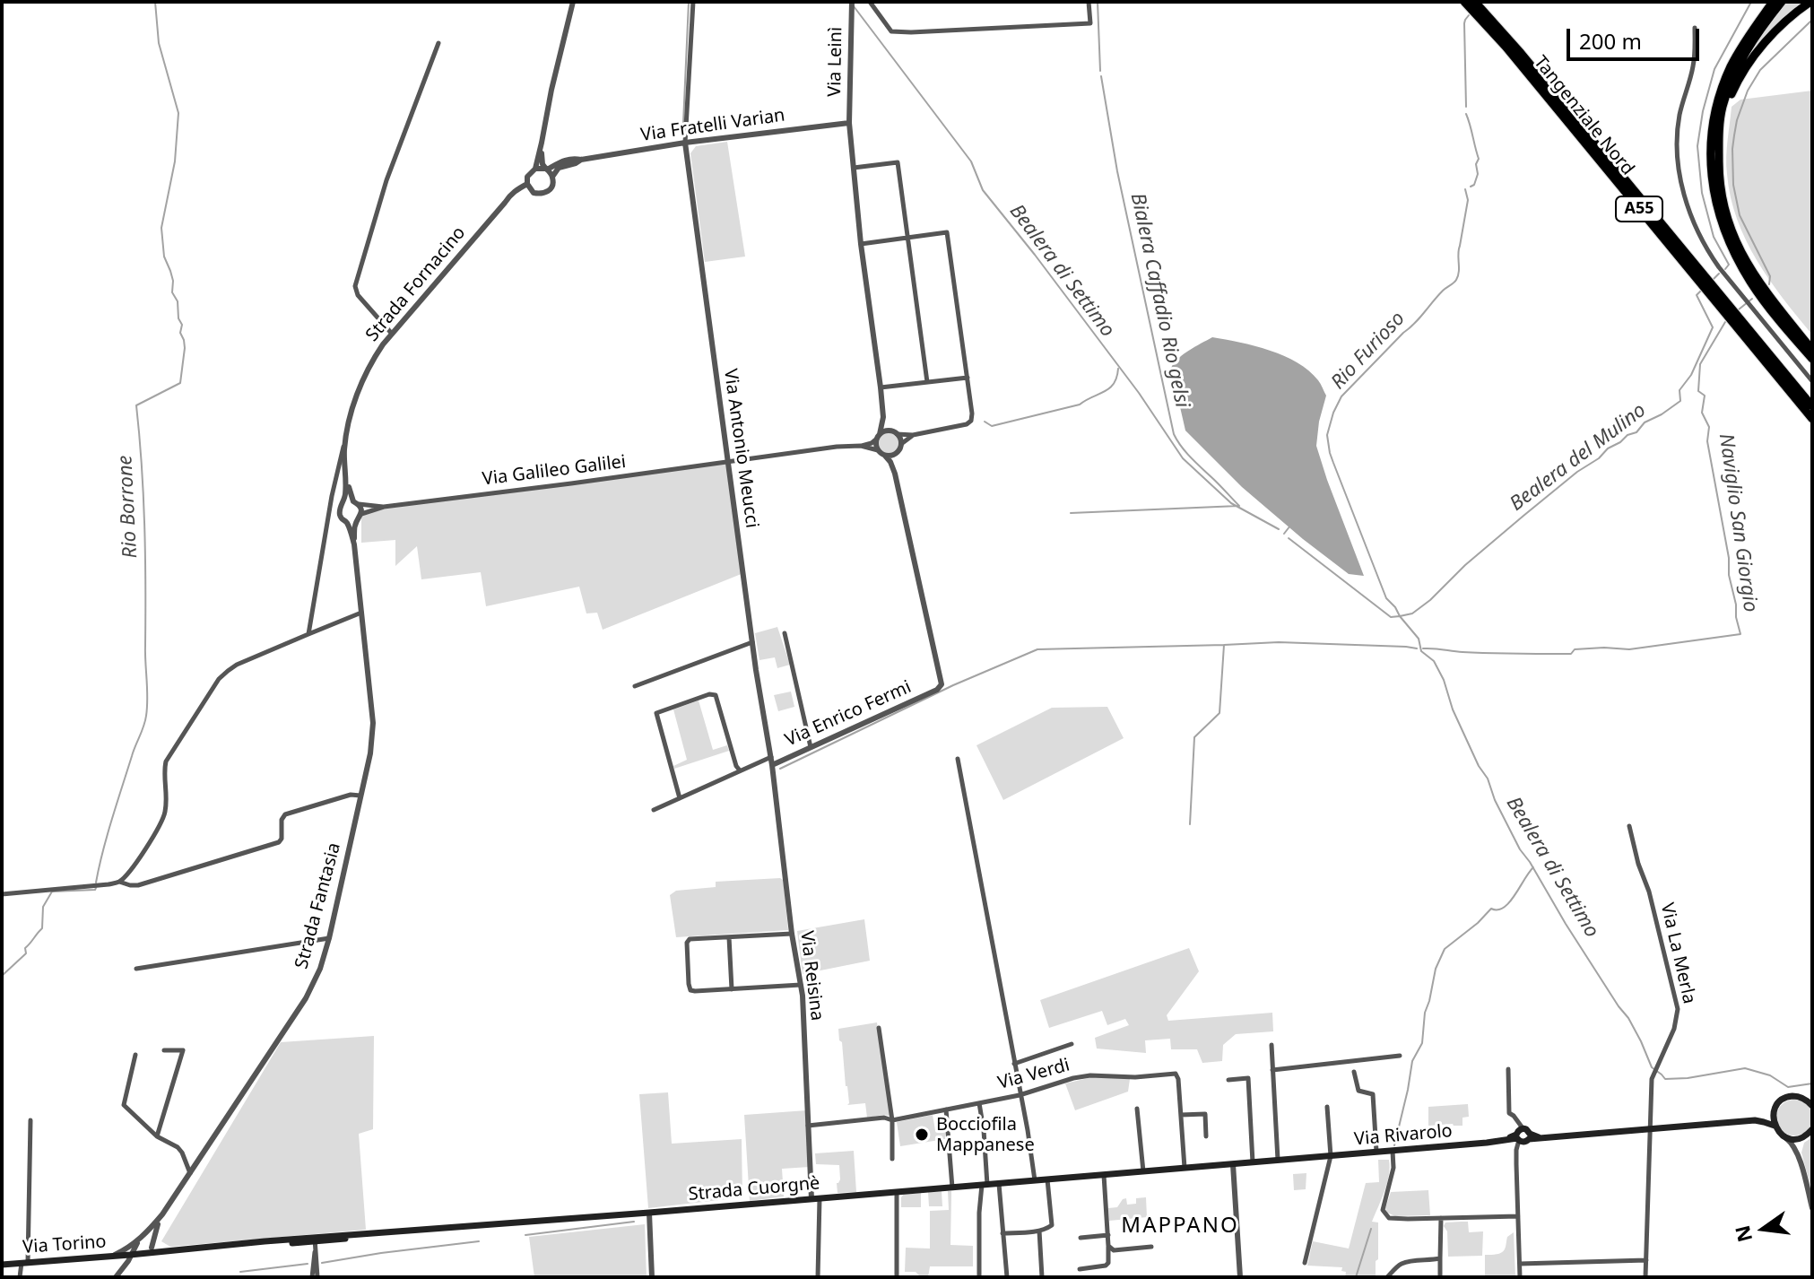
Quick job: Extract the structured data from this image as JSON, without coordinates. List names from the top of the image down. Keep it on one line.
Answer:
{"streets":{"highway":["Tangenziale Nord","A55"],"main road":["Via Rivarolo","Strada Cuorgnè","Via Torino"],"street":["Via Leinì","Via Fratelli Varian","Strada Fornacino","Via Antonio Meucci","Via Galileo Galilei","Via Enrico Fermi","Strada Fantasia","Via La Merla","Via Reisina","Via Verdi"]},"crossings":[["Via Leinì","Via Fratelli Varian"],["Via Fratelli Varian","Strada Fornacino"],["Via Fratelli Varian","Via Antonio Meucci"],["Strada Fornacino","Via Galileo Galilei"],["Via Antonio Meucci","Via Galileo Galilei"],["Via Antonio Meucci","Via Enrico Fermi"],["Via Antonio Meucci","Via Reisina"],["Via Enrico Fermi","Via Reisina"],["Strada Fantasia","Strada Cuorgnè"],["Strada Fantasia","Via Torino"],["Via Reisina","Via Verdi"],["Via Reisina","Strada Cuorgnè"],["Via Verdi","Strada Cuorgnè"],["Via Rivarolo","Strada Cuorgnè"],["Strada Cuorgnè","Via Torino"]],"districts":["MAPPANO"],"water":["Bealera di Settimo","Bialera Caffadio Rio gelsi","Rio Furioso","Bealera del Mulino","Rio Borrone","Naviglio San Giorgio"],"places":["Bocciofila Mappanese"],"scale_bar":"200 m","north":"left"}
